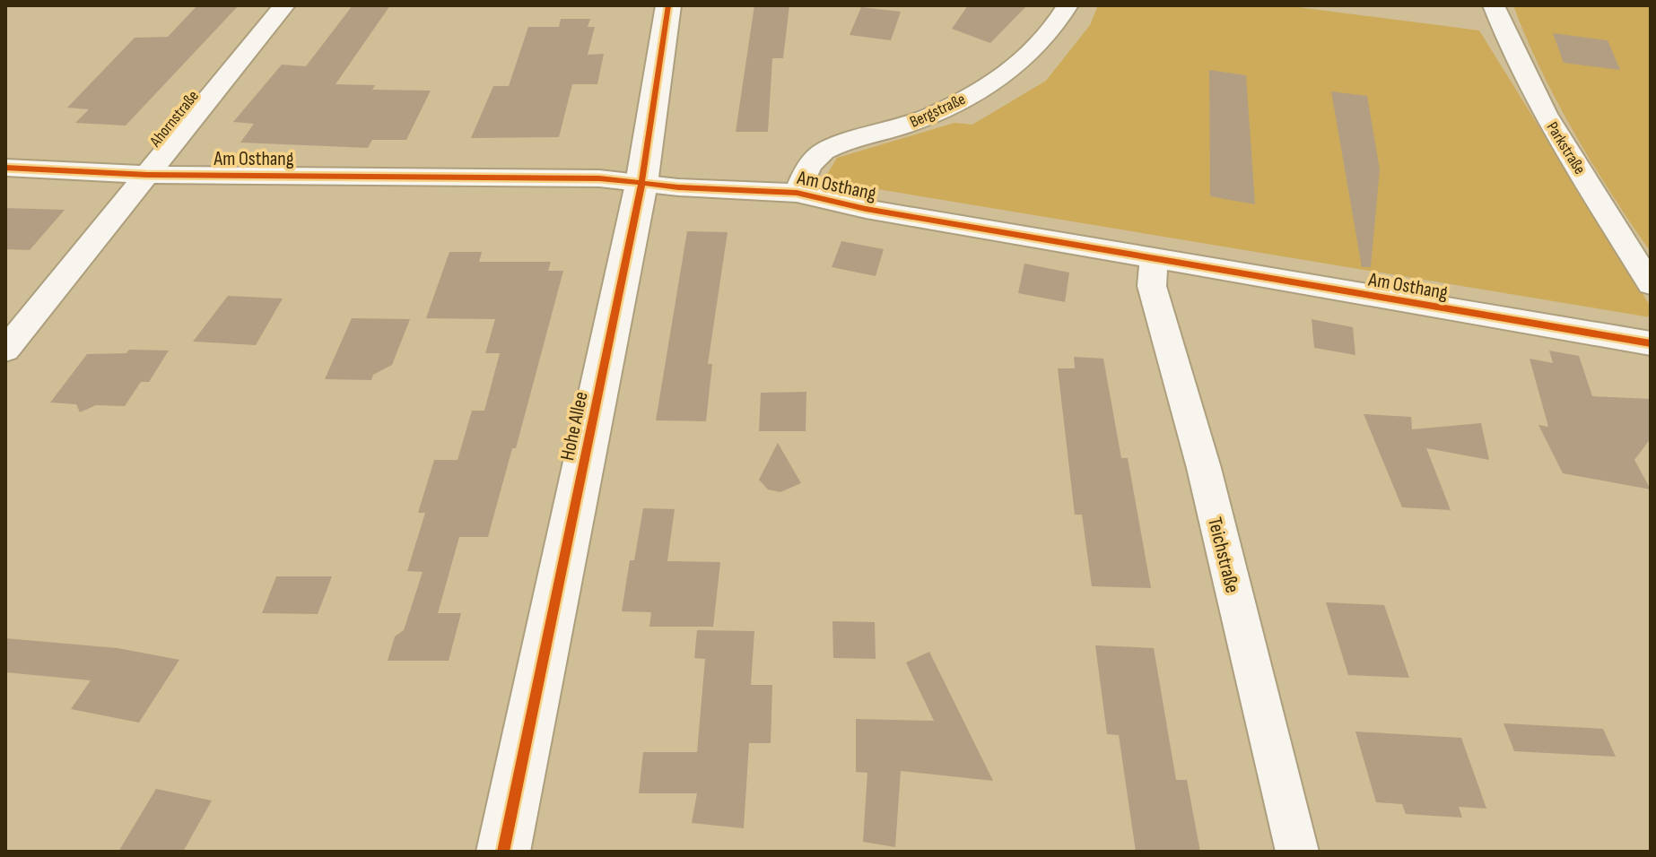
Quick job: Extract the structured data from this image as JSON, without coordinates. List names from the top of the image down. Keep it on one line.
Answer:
{"streets":{"street":["Bergstraße","Ahornstraße","Parkstraße","Am Osthang","Hohe Allee","Teichstraße"]},"crossings":[["Bergstraße","Am Osthang"],["Ahornstraße","Am Osthang"],["Am Osthang","Hohe Allee"],["Am Osthang","Teichstraße"]]}
